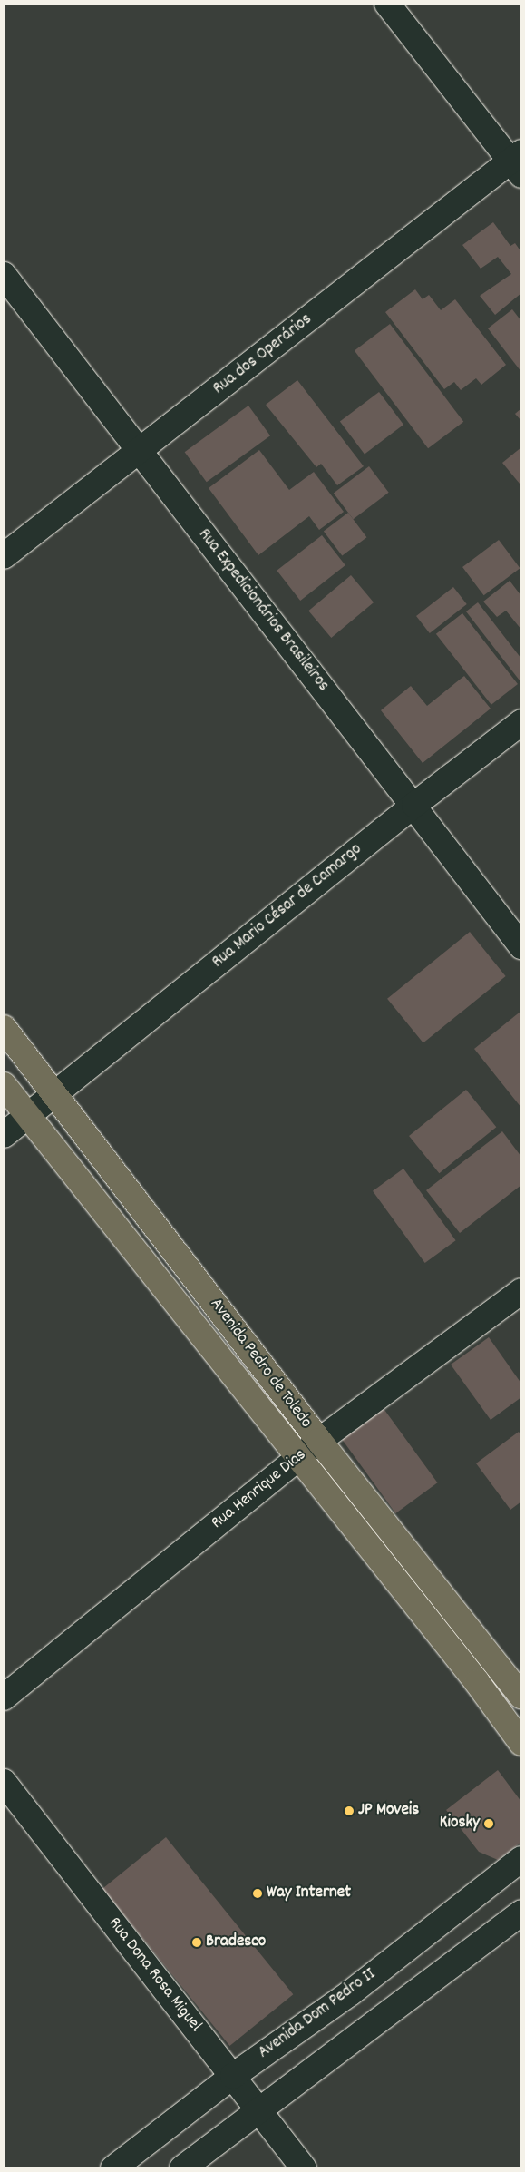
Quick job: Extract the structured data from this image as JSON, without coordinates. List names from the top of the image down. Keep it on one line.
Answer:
{"streets":{"main road":["Avenida Pedro de Toledo"],"street":["Rua dos Operários","Rua Expedicionários Brasileiros","Rua Mario César de Camargo","Rua Henrique Dias","Rua Dona Rosa Miguel","Avenida Dom Pedro II"]},"crossings":[["Rua dos Operários","Rua Expedicionários Brasileiros"],["Rua Expedicionários Brasileiros","Rua Mario César de Camargo"],["Rua Mario César de Camargo","Avenida Pedro de Toledo"],["Avenida Pedro de Toledo","Rua Henrique Dias"],["Rua Dona Rosa Miguel","Avenida Dom Pedro II"]],"places":["JP Moveis","Kiosky","Way Internet","Bradesco"]}
